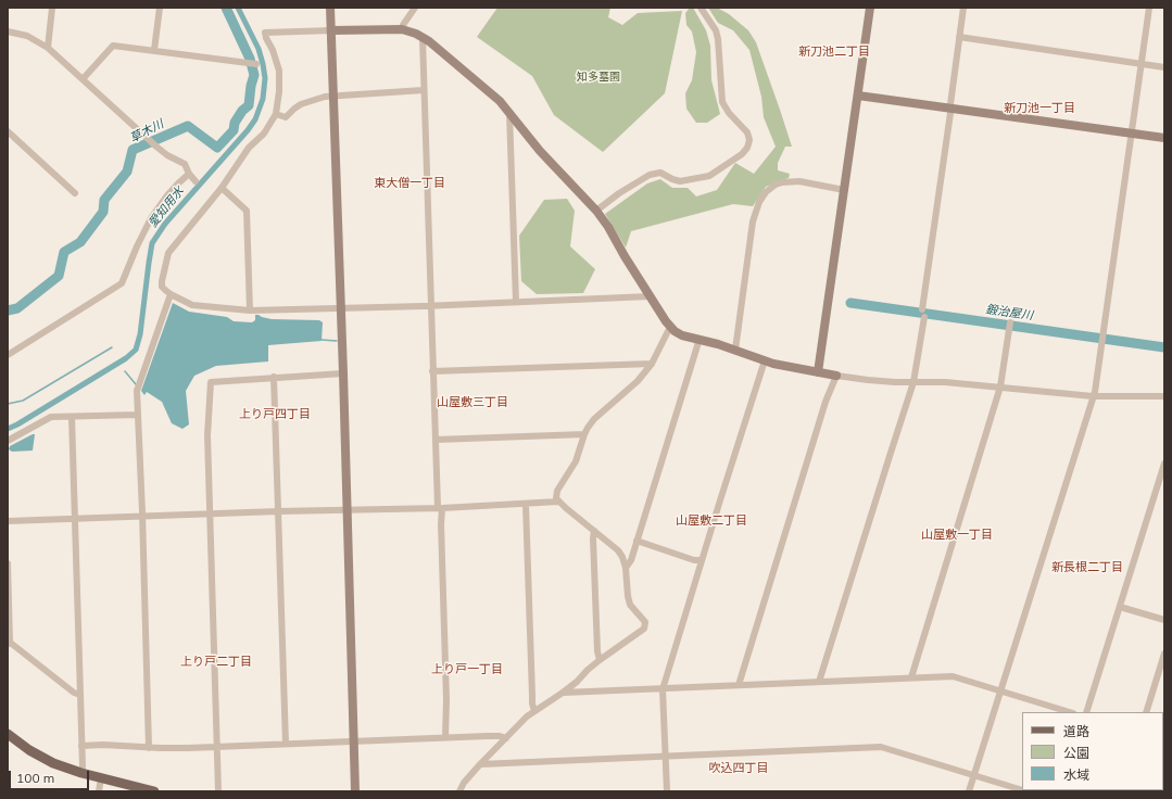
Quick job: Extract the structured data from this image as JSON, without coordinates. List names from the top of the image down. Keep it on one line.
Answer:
{"districts":["新刀池二丁目","新刀池一丁目","東大僧一丁目","山屋敷三丁目","上り戸四丁目","山屋敷二丁目","山屋敷一丁目","新長根二丁目","上り戸二丁目","上り戸一丁目","吹込四丁目"],"water":["草木川","愛知用水","鍛治屋川"],"parks":["知多墓園"],"legend":["道路","公園","水域"],"scale_bar":"100 m"}
